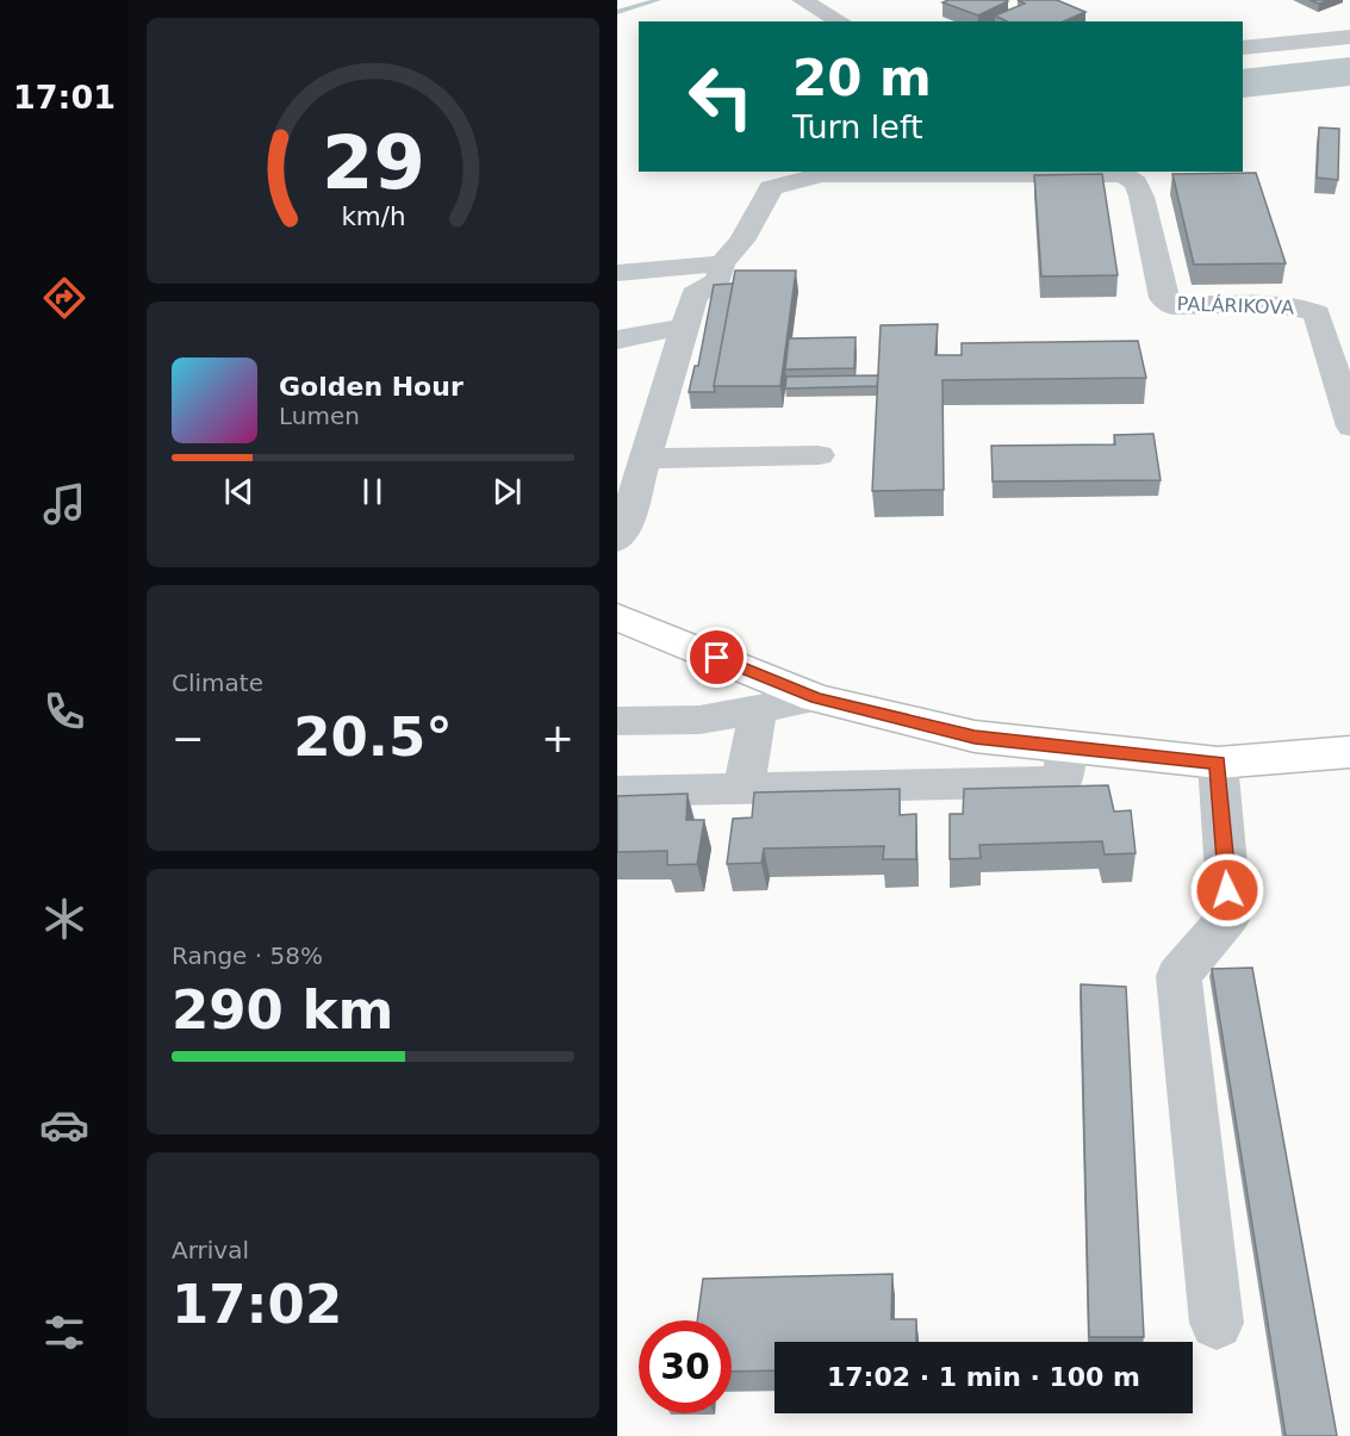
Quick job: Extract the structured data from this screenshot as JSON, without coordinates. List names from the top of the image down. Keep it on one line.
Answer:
{"streets":{"street":["PALÁRIKOVA"]},"page":{"tabs":"17:01","turn":["20 m","Turn left"],"song":["Golden Hour","Lumen"],"tile":["Climate",["Range · 58%","290 km"],["Arrival","17:02"]],"heat":["−","20.5°","+"],"limit":"30","trip":"17:02 · 1 min · 100 m","gauge":["29","km/h"]}}
